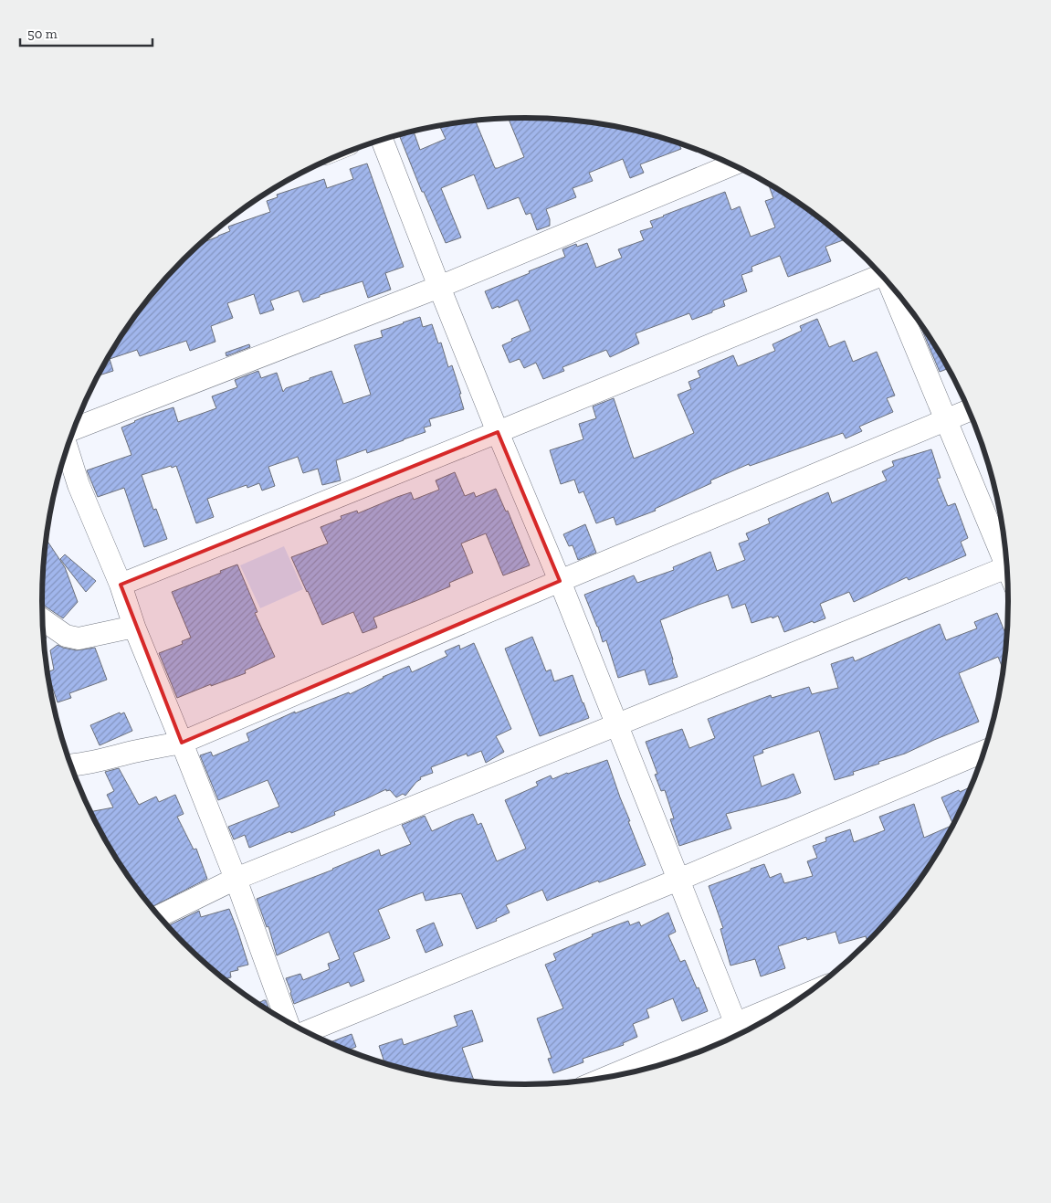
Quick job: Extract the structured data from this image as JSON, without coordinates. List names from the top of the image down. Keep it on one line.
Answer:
{"scale_bar":"50 m"}
